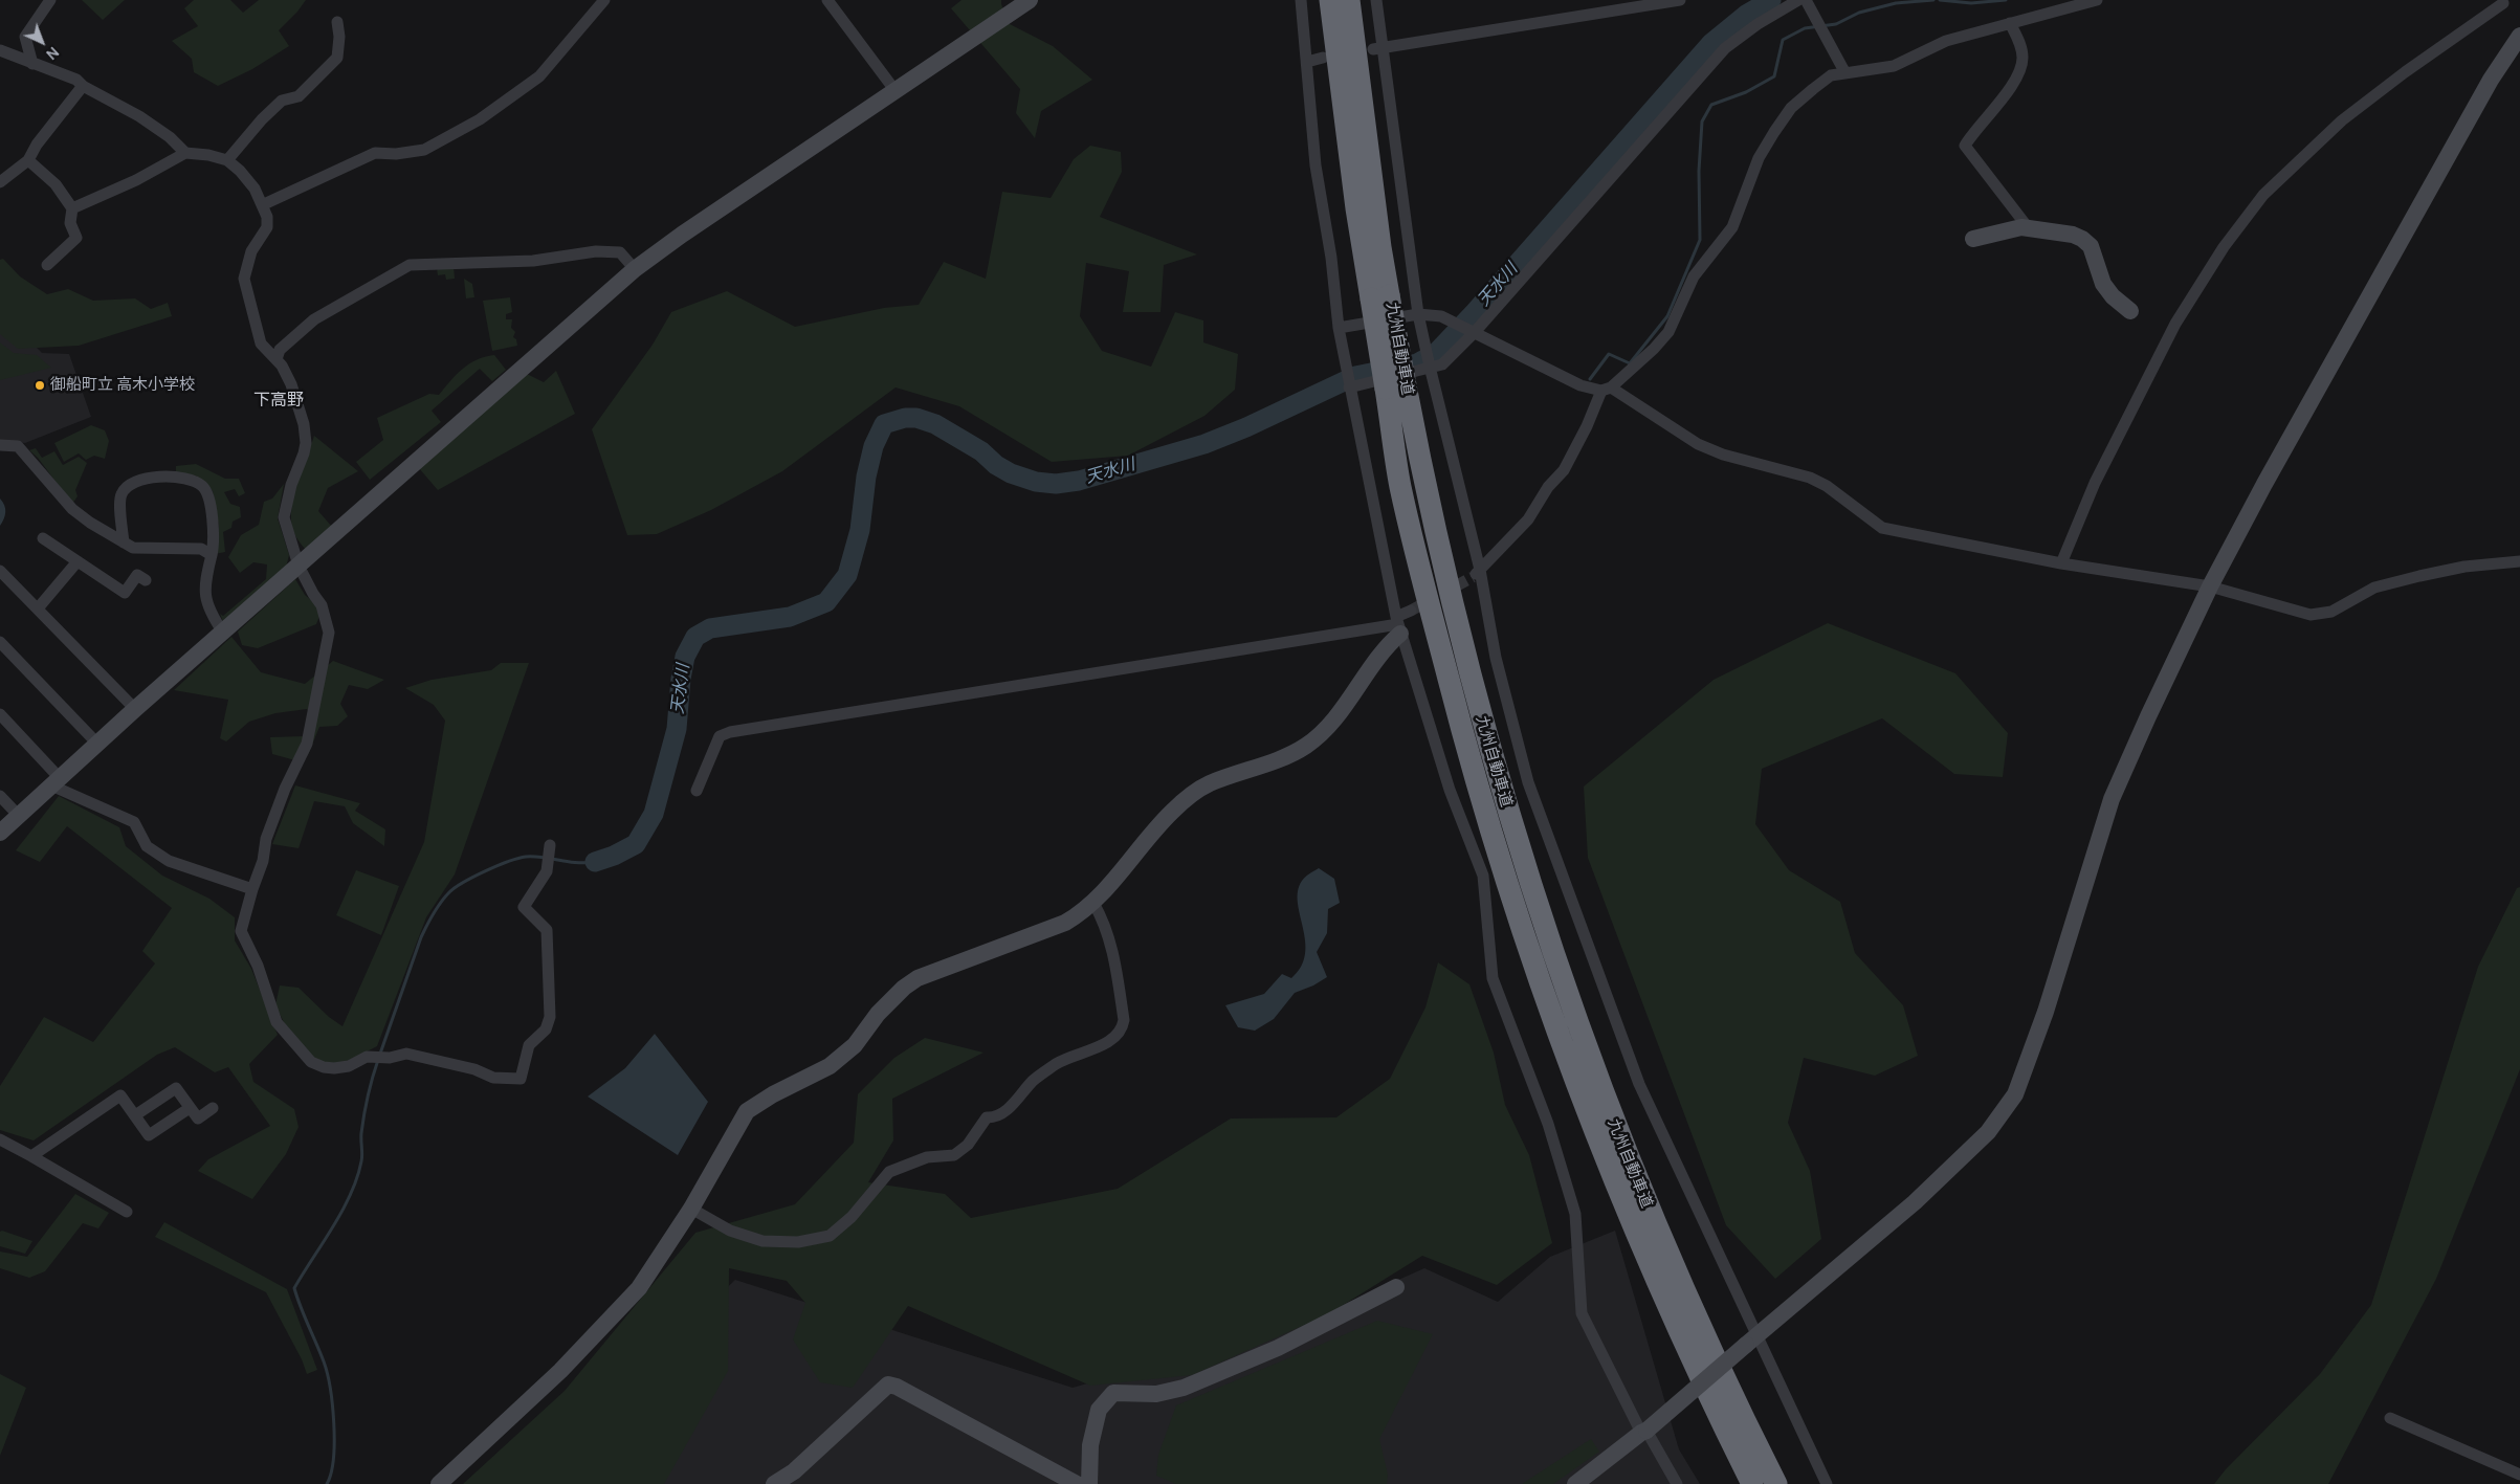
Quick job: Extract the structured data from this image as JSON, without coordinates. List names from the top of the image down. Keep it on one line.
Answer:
{"streets":{"highway":["九州自動車道"]},"districts":["下高野"],"water":["天水川"],"places":["御船町立 高木小学校"],"north":"bottom right"}
